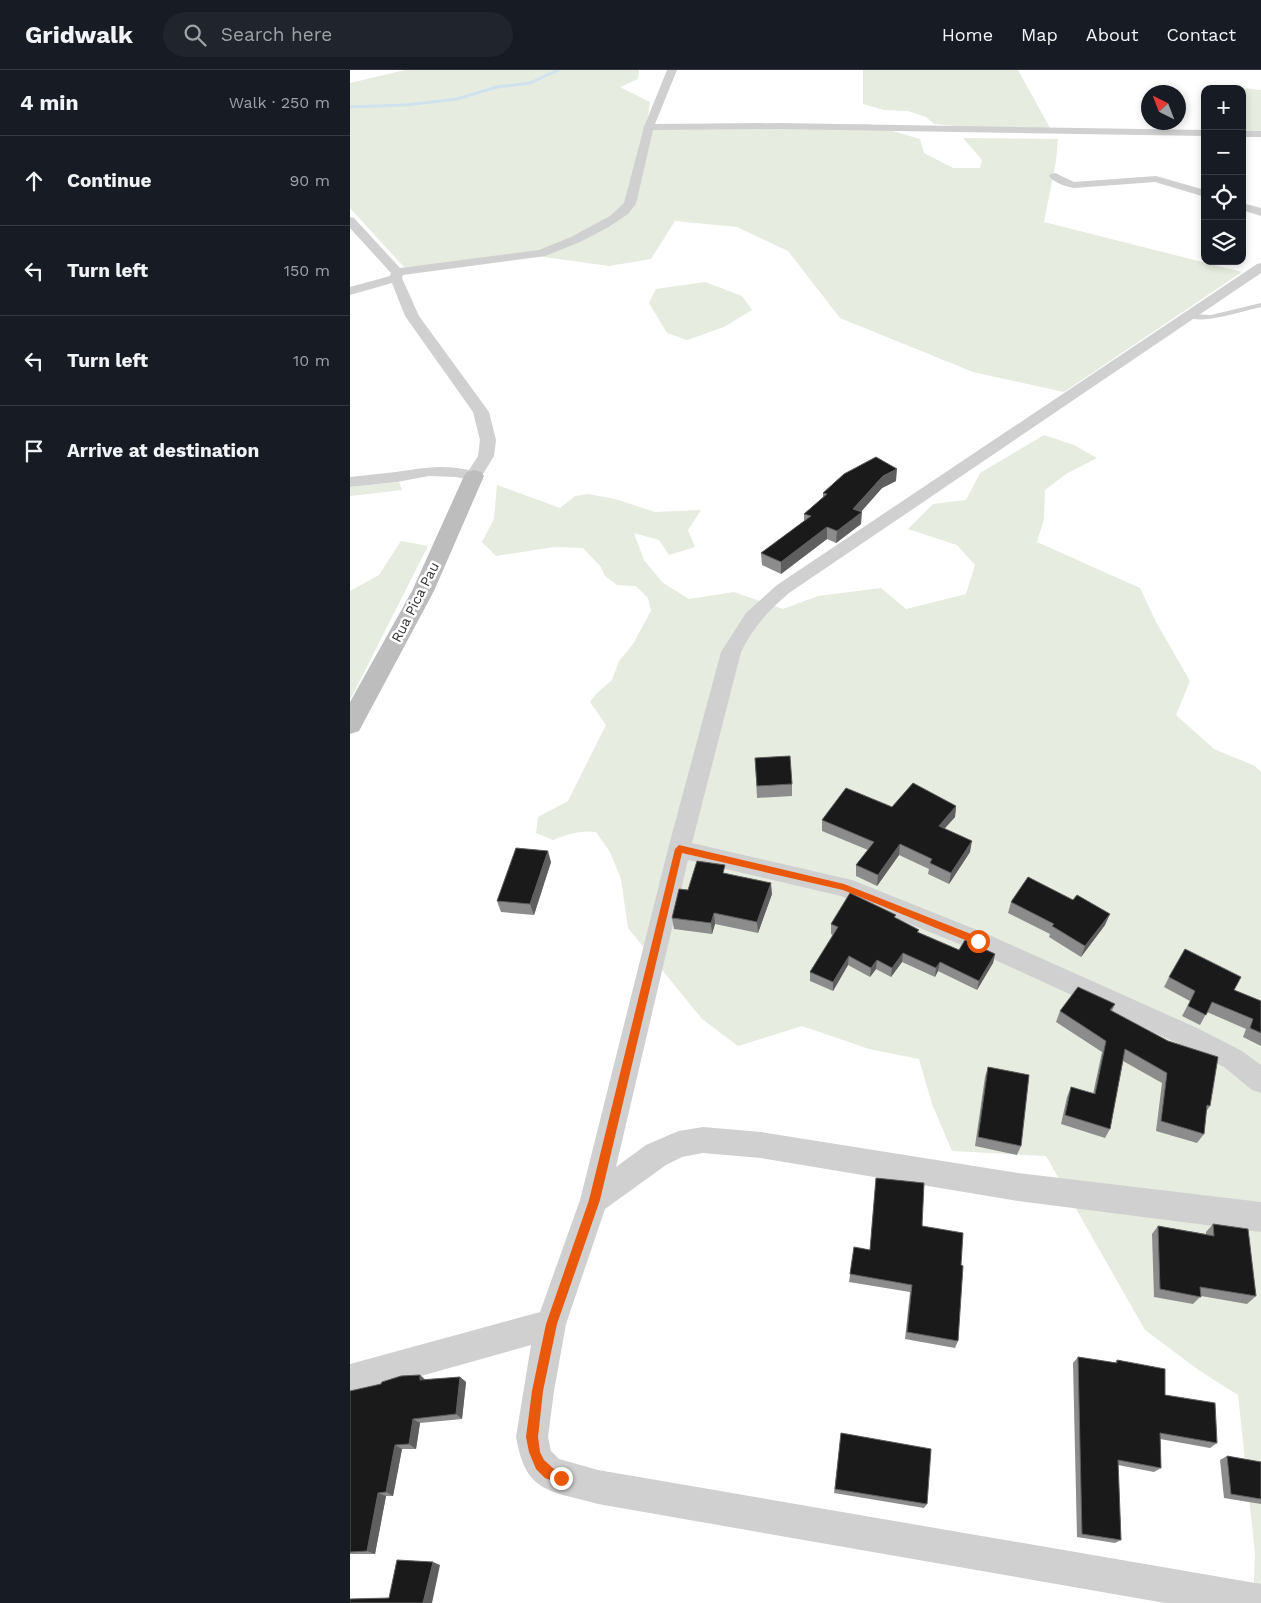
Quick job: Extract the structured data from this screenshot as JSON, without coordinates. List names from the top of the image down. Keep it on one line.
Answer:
{"streets":{"street":["Rua Pica Pau"]},"north":"top left","page":{"header":"Gridwalk","search":"Search here","nav":["Home","Map","About","Contact"],"heading":["4 min","Walk · 250 m"],"map_buttons":["+","−"],"list":[["Continue","90 m"],["Turn left","150 m"],["Turn left","10 m"],"Arrive at destination"]}}
